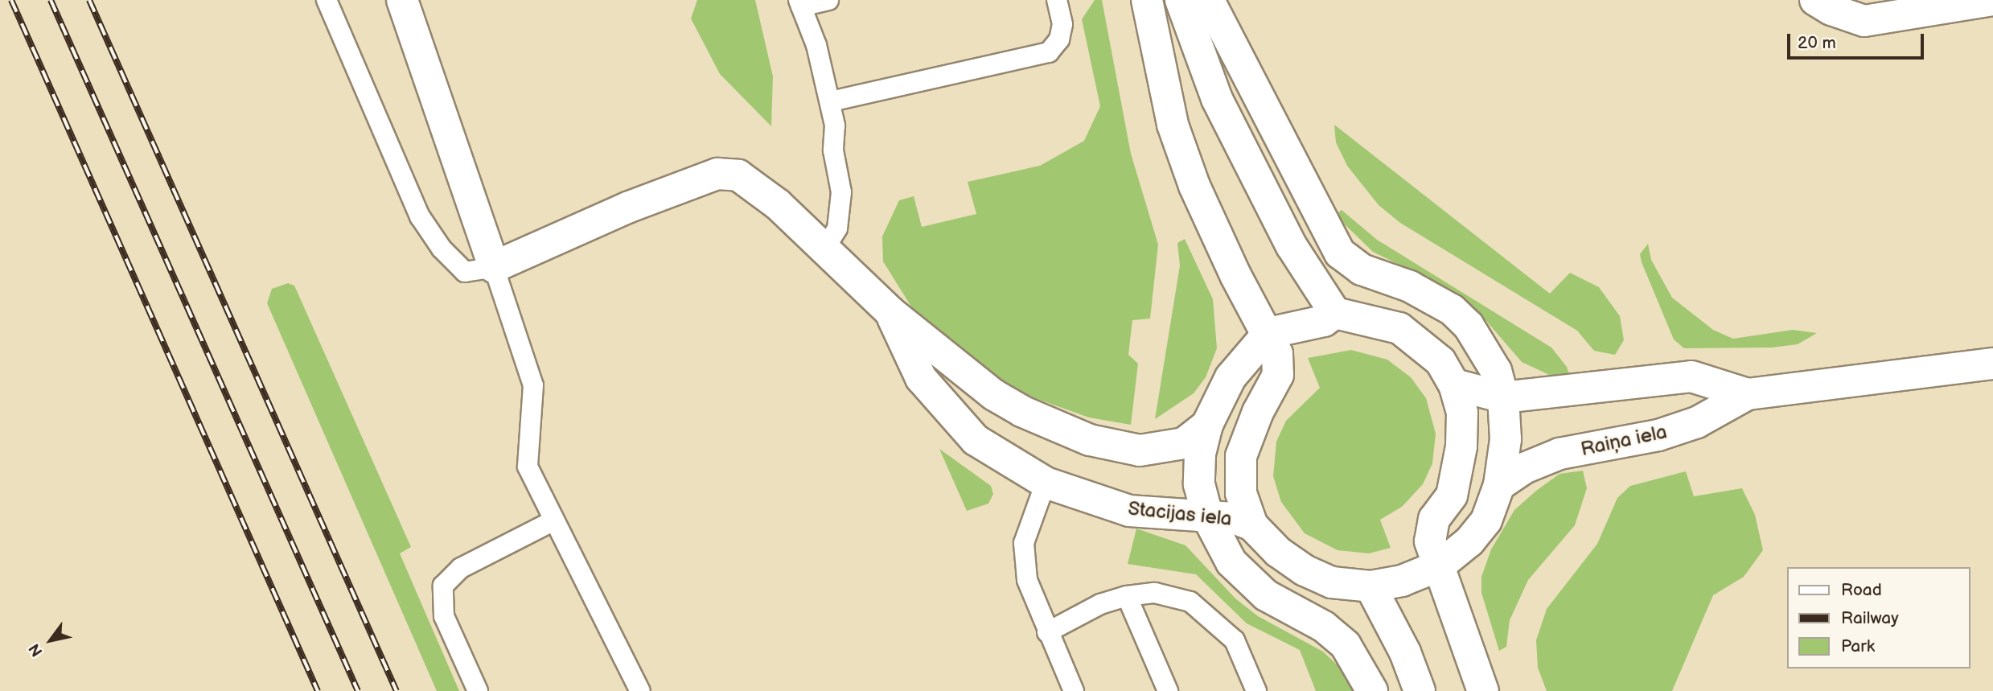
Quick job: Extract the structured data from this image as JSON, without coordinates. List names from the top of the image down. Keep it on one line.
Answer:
{"streets":{"main road":["Raiņa iela","Stacijas iela"]},"crossings":[["Raiņa iela","Stacijas iela"]],"legend":["Road","Railway","Park"],"scale_bar":"20 m","north":"bottom left"}
